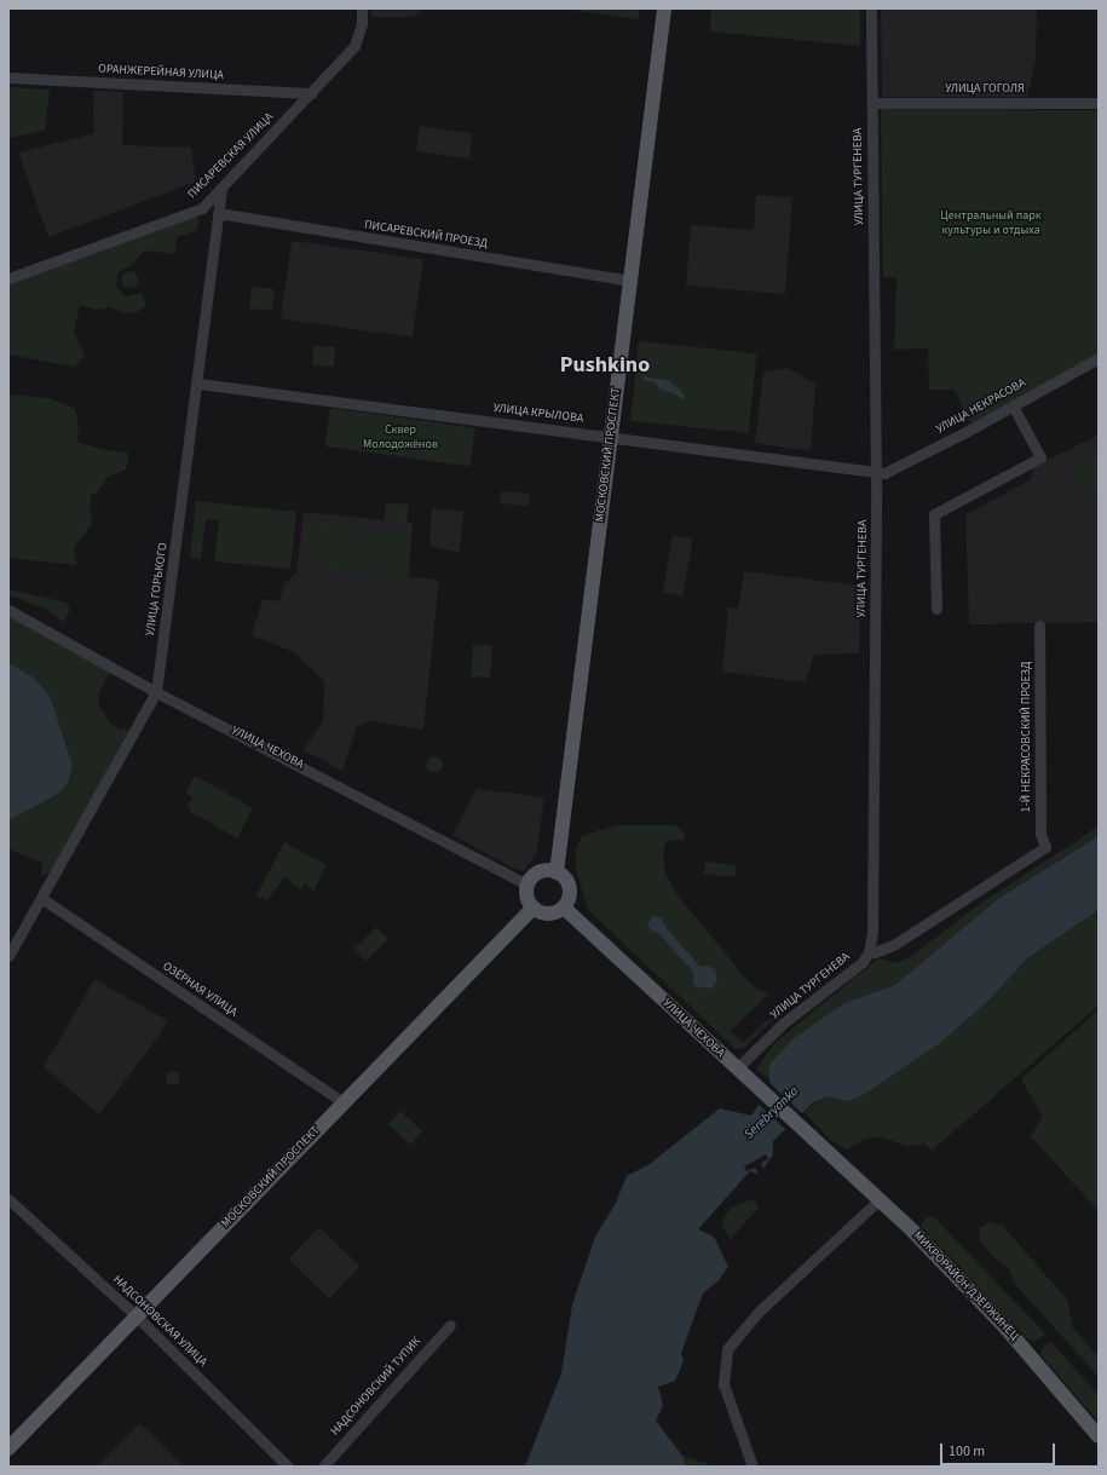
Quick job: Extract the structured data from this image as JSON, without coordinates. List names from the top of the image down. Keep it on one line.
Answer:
{"streets":{"main road":["МОСКОВСКИЙ ПРОСПЕКТ","УЛИЦА ЧЕХОВА","МИКРОРАЙОН ДЗЕРЖИНЕЦ"],"street":["ОРАНЖЕРЕЙНАЯ УЛИЦА","УЛИЦА ГОГОЛЯ","ПИСАРЕВСКАЯ УЛИЦА","УЛИЦА ТУРГЕНЕВА","ПИСАРЕВСКИЙ ПРОЕЗД","УЛИЦА НЕКРАСОВА","УЛИЦА КРЫЛОВА","УЛИЦА ГОРЬКОГО","1-Й НЕКРАСОВСКИЙ ПРОЕЗД","ОЗЁРНАЯ УЛИЦА","НАДСОНОВСКАЯ УЛИЦА","НАДСОНОВСКИЙ ТУПИК"]},"crossings":[["ОРАНЖЕРЕЙНАЯ УЛИЦА","ПИСАРЕВСКАЯ УЛИЦА"],["УЛИЦА ГОГОЛЯ","УЛИЦА ТУРГЕНЕВА"],["ПИСАРЕВСКАЯ УЛИЦА","УЛИЦА ГОРЬКОГО"],["УЛИЦА ТУРГЕНЕВА","УЛИЦА НЕКРАСОВА"],["УЛИЦА ТУРГЕНЕВА","УЛИЦА КРЫЛОВА"],["УЛИЦА ТУРГЕНЕВА","1-Й НЕКРАСОВСКИЙ ПРОЕЗД"],["УЛИЦА ТУРГЕНЕВА","УЛИЦА ЧЕХОВА"],["ПИСАРЕВСКИЙ ПРОЕЗД","МОСКОВСКИЙ ПРОСПЕКТ"],["ПИСАРЕВСКИЙ ПРОЕЗД","УЛИЦА ГОРЬКОГО"],["УЛИЦА НЕКРАСОВА","УЛИЦА КРЫЛОВА"],["УЛИЦА КРЫЛОВА","МОСКОВСКИЙ ПРОСПЕКТ"],["УЛИЦА КРЫЛОВА","УЛИЦА ГОРЬКОГО"],["МОСКОВСКИЙ ПРОСПЕКТ","УЛИЦА ЧЕХОВА"],["МОСКОВСКИЙ ПРОСПЕКТ","ОЗЁРНАЯ УЛИЦА"],["МОСКОВСКИЙ ПРОСПЕКТ","НАДСОНОВСКАЯ УЛИЦА"],["УЛИЦА ГОРЬКОГО","УЛИЦА ЧЕХОВА"],["УЛИЦА ГОРЬКОГО","ОЗЁРНАЯ УЛИЦА"],["УЛИЦА ЧЕХОВА","МИКРОРАЙОН ДЗЕРЖИНЕЦ"]],"districts":["Pushkino"],"water":["Serebryanka"],"parks":["Центральный парк культуры и отдыха","Сквер Молодожёнов"],"scale_bar":"100 m"}
